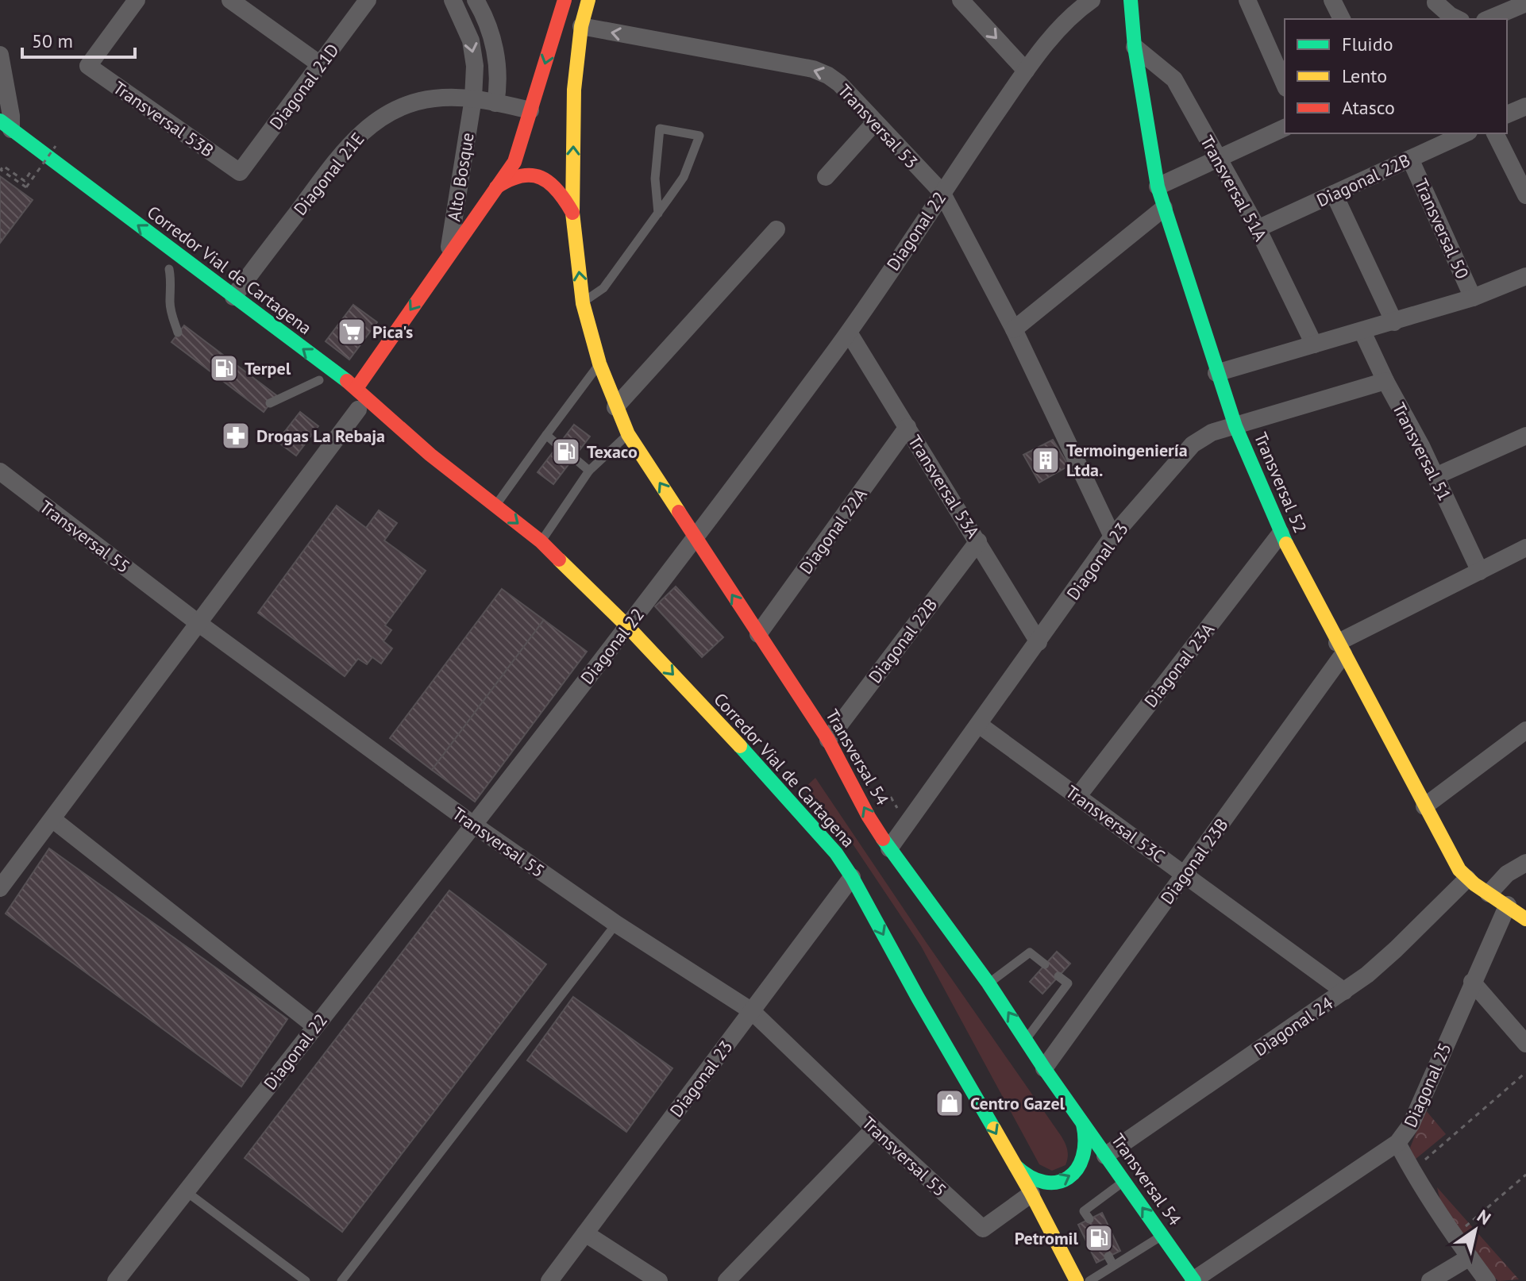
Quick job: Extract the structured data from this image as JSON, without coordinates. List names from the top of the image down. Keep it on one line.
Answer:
{"streets":{"main road":["Corredor Vial de Cartagena","Transversal 52","Transversal 54"],"street":["Diagonal 21D","Transversal 53B","Transversal 53","Diagonal 21E","Alto Bosque","Diagonal 22B","Transversal 51A","Transversal 50","Diagonal 22","Transversal 51","Transversal 53A","Diagonal 22A","Transversal 55","Diagonal 23","Diagonal 23A","Transversal 53C","Diagonal 23B","Diagonal 24","Diagonal 25"]},"crossings":[["Diagonal 21D","Transversal 53B"],["Transversal 53","Diagonal 22"],["Transversal 53","Diagonal 23"],["Diagonal 21E","Alto Bosque"],["Diagonal 21E","Corredor Vial de Cartagena"],["Diagonal 22B","Transversal 51A"],["Diagonal 22B","Transversal 50"],["Diagonal 22B","Transversal 53A"],["Diagonal 22B","Transversal 54"],["Transversal 51A","Transversal 52"],["Diagonal 22","Corredor Vial de Cartagena"],["Diagonal 22","Transversal 53A"],["Diagonal 22","Transversal 55"],["Diagonal 22","Transversal 54"],["Corredor Vial de Cartagena","Transversal 55"],["Corredor Vial de Cartagena","Diagonal 23"],["Transversal 51","Diagonal 23"],["Transversal 51","Diagonal 23B"],["Transversal 52","Diagonal 23"],["Transversal 52","Diagonal 23A"],["Transversal 52","Diagonal 23B"],["Transversal 52","Diagonal 24"],["Transversal 52","Diagonal 25"],["Transversal 53A","Diagonal 22A"],["Transversal 53A","Diagonal 23"],["Diagonal 22A","Transversal 54"],["Transversal 55","Diagonal 23"],["Diagonal 23","Transversal 54"],["Diagonal 23","Transversal 53C"],["Diagonal 23A","Transversal 53C"],["Transversal 54","Diagonal 23B"],["Transversal 54","Diagonal 24"],["Transversal 54","Diagonal 25"],["Transversal 53C","Diagonal 23B"],["Transversal 53C","Diagonal 24"]],"one_way":["Transversal 53","Transversal 54"],"places":{"supermarket":["Pica's"],"fuel station":["Terpel","Texaco","Petromil"],"pharmacy":["Drogas La Rebaja"],"building":["Termoingeniería Ltda."],"shop":["Centro Gazel"]},"legend":["Fluido","Lento","Atasco"],"scale_bar":"50 m","north":"top right"}
